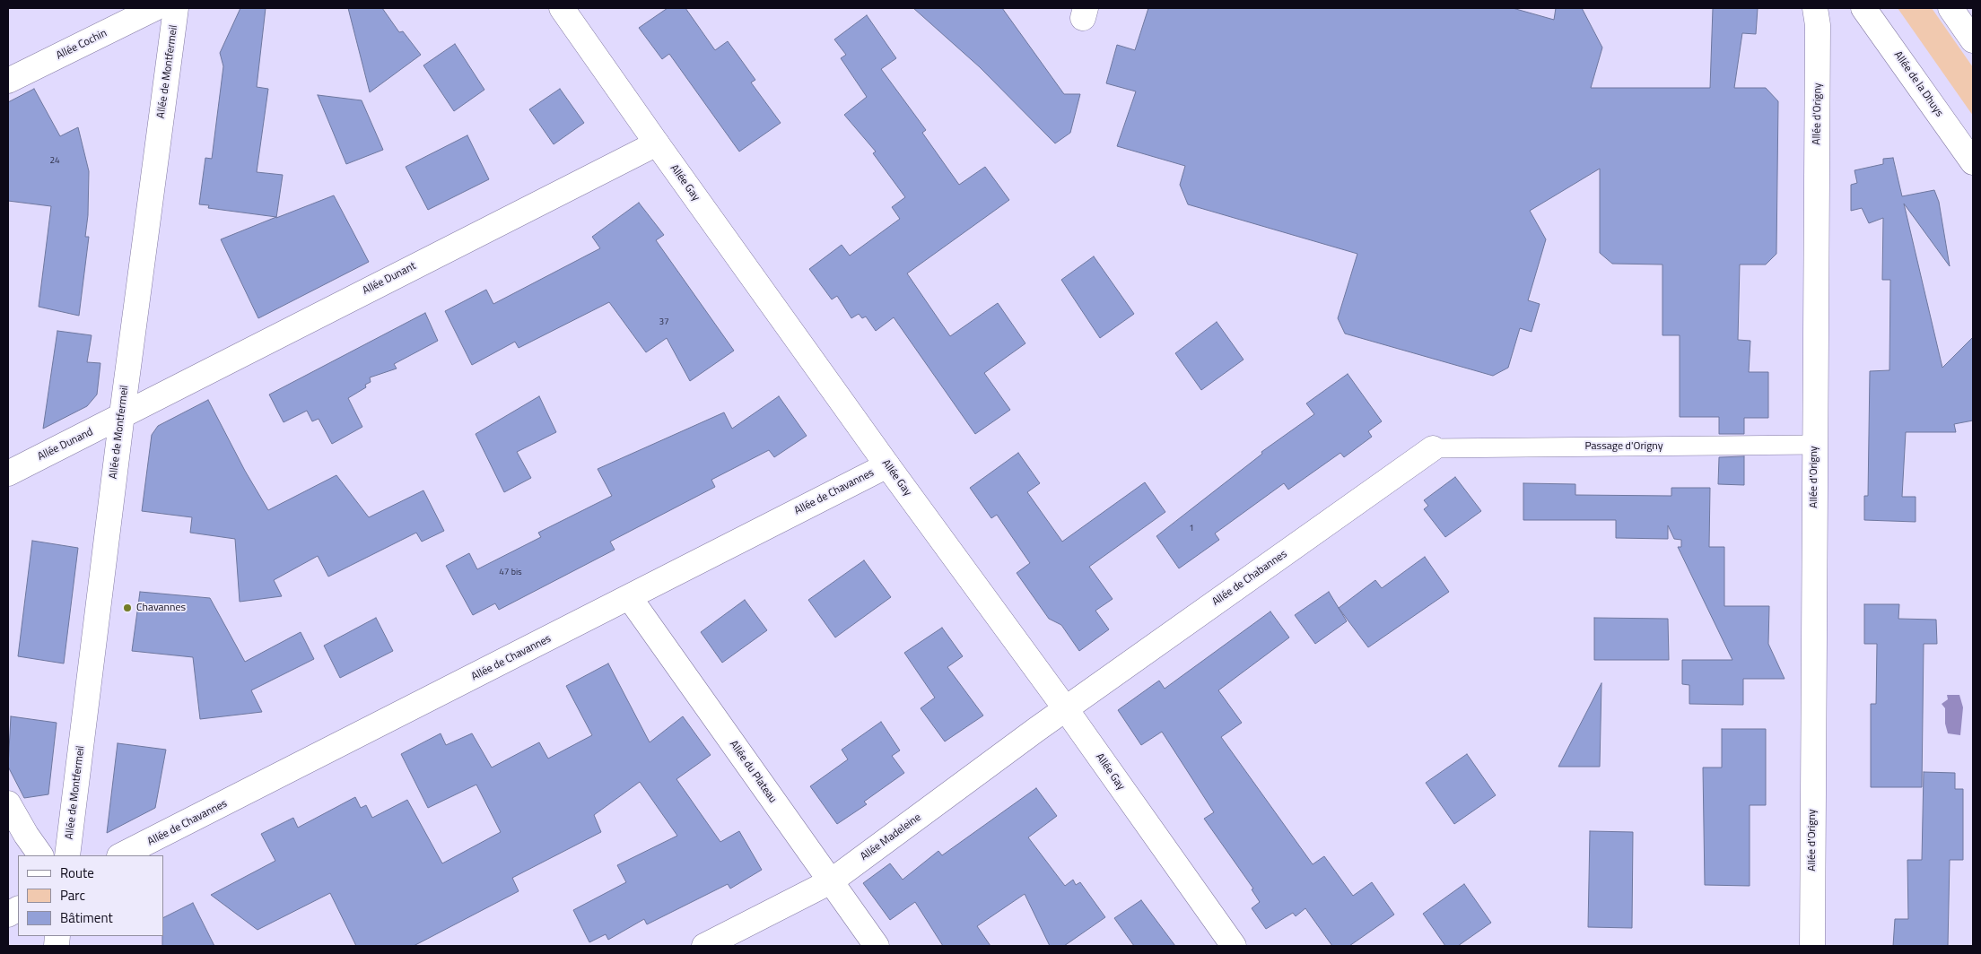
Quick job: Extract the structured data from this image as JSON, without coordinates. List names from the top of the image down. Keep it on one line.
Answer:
{"streets":{"street":["Allée Cochin","Allée de Montfermeil","Allée de la Dhuys","Allée d'Origny","Allée Gay","Allée Dunant","Allée Dunand","Allée de Chavannes","Allée de Chabannes","Allée du Plateau","Allée Madeleine"],"lane":["Passage d'Origny"]},"crossings":[["Allée de Montfermeil","Allée Dunant"],["Allée de Montfermeil","Allée Dunand"],["Allée d'Origny","Passage d'Origny"],["Allée Gay","Allée Dunant"],["Allée Gay","Allée de Chavannes"],["Allée Gay","Allée de Chabannes"],["Allée Gay","Allée Madeleine"],["Allée Dunant","Allée Dunand"],["Passage d'Origny","Allée de Chabannes"],["Allée de Chavannes","Allée du Plateau"],["Allée de Chabannes","Allée Madeleine"],["Allée du Plateau","Allée Madeleine"]],"places":["Chavannes"],"house_numbers":["24","37","1","47 bis"],"legend":["Route","Parc","Bâtiment"]}
